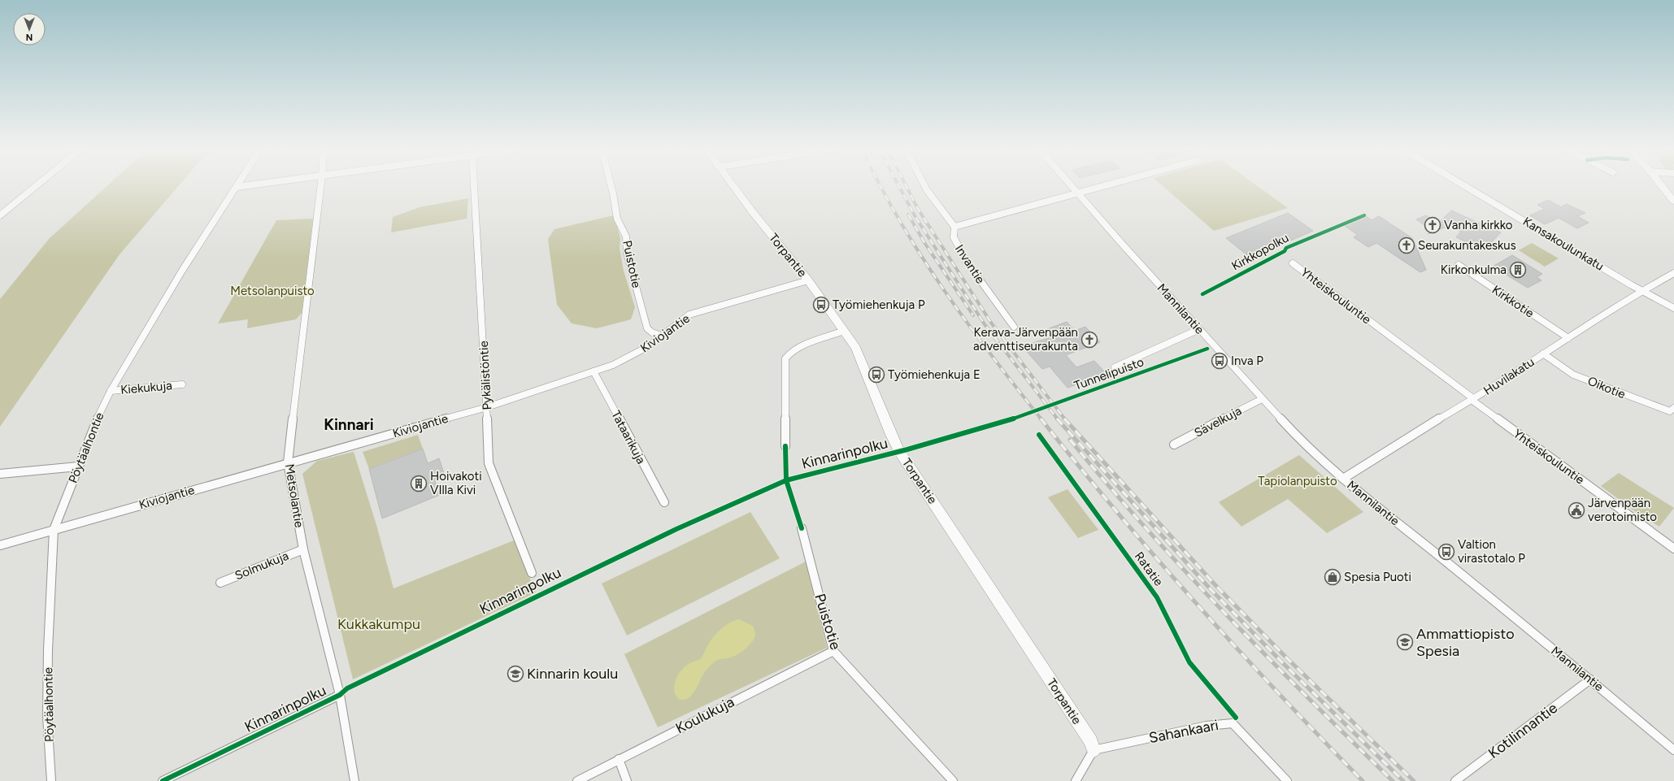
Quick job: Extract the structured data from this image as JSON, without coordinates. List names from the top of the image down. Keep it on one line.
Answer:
{"streets":{"street":["Kansakoulunkatu","Torpantie","Puistotie","Invantie","Yhteiskouluntie","Kirkkotie","Mannilantie","Kiviojantie","Pykälistöntie","Huvilakatu","Kiekukuja","Oikotie","Sävelkuja","Tataarikuja","Pöytäalhontie","Kinnarinpolku","Metsolantie","Solmukuja","Koulukuja","Kotilinnantie","Sahankaari"],"cycle path":["Kirkkopolku","Tunnelipuisto","Ratatie"]},"crossings":[["Kansakoulunkatu","Huvilakatu"],["Torpantie","Kiviojantie"],["Torpantie","Sahankaari"],["Puistotie","Kiviojantie"],["Puistotie","Koulukuja"],["Yhteiskouluntie","Huvilakatu"],["Kirkkotie","Huvilakatu"],["Mannilantie","Huvilakatu"],["Mannilantie","Sävelkuja"],["Mannilantie","Kotilinnantie"],["Kiviojantie","Pykälistöntie"],["Kiviojantie","Tataarikuja"],["Kiviojantie","Pöytäalhontie"],["Kiviojantie","Metsolantie"],["Huvilakatu","Oikotie"],["Kiekukuja","Pöytäalhontie"],["Kinnarinpolku","Metsolantie"],["Metsolantie","Solmukuja"]],"districts":["Kinnari"],"parks":["Metsolanpuisto","Tapiolanpuisto","Kukkakumpu"],"places":{"church":["Vanha kirkko","Seurakuntakeskus","Kerava-Järvenpään adventtiseurakunta"],"building":["Kirkonkulma","Hoivakoti VIlla Kivi"],"bus stop":["Työmiehenkuja P","Inva P","Työmiehenkuja E","Valtion virastotalo P"],"public building":["Järvenpään verotoimisto"],"shop":["Spesia Puoti"],"school or university":["Ammattiopisto Spesia","Kinnarin koulu"]},"north":"bottom"}
